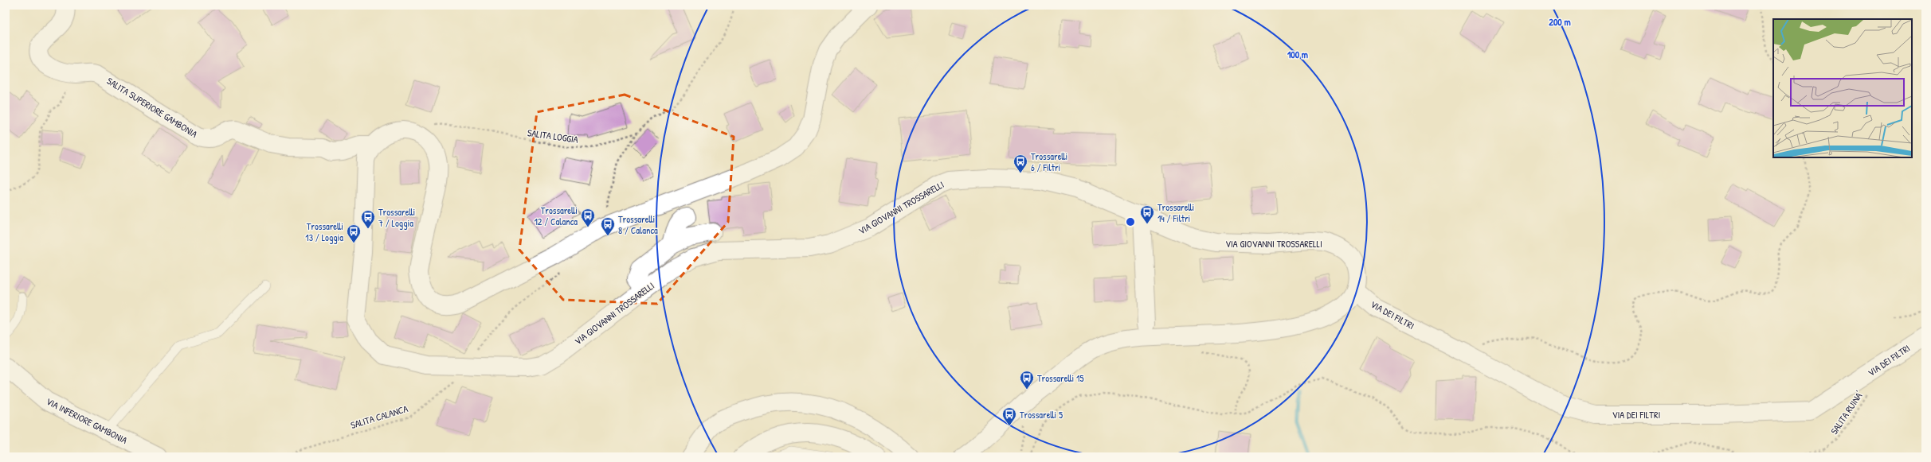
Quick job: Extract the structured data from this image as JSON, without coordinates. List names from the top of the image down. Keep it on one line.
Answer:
{"streets":{"street":["SALITA SUPERIORE GAMBONIA","VIA GIOVANNI TROSSARELLI","VIA DEI FILTRI","VIA INFERIORE GAMBONIA"],"path":["SALITA LOGGIA","SALITA RUINA'","SALITA CALANCA"]},"crossings":[["SALITA SUPERIORE GAMBONIA","VIA GIOVANNI TROSSARELLI"],["VIA GIOVANNI TROSSARELLI","VIA DEI FILTRI"],["VIA GIOVANNI TROSSARELLI","SALITA CALANCA"],["VIA DEI FILTRI","SALITA RUINA'"]],"places":{"bus stop":["Trossarelli 6 / Filtri","Trossarelli 14 / Filtri","Trossarelli 12 / Calanca","Trossarelli 7 / Loggia","Trossarelli 8 / Calanca","Trossarelli 13 / Loggia","Trossarelli 15","Trossarelli 5"]},"rings":["200 m","100 m"]}
